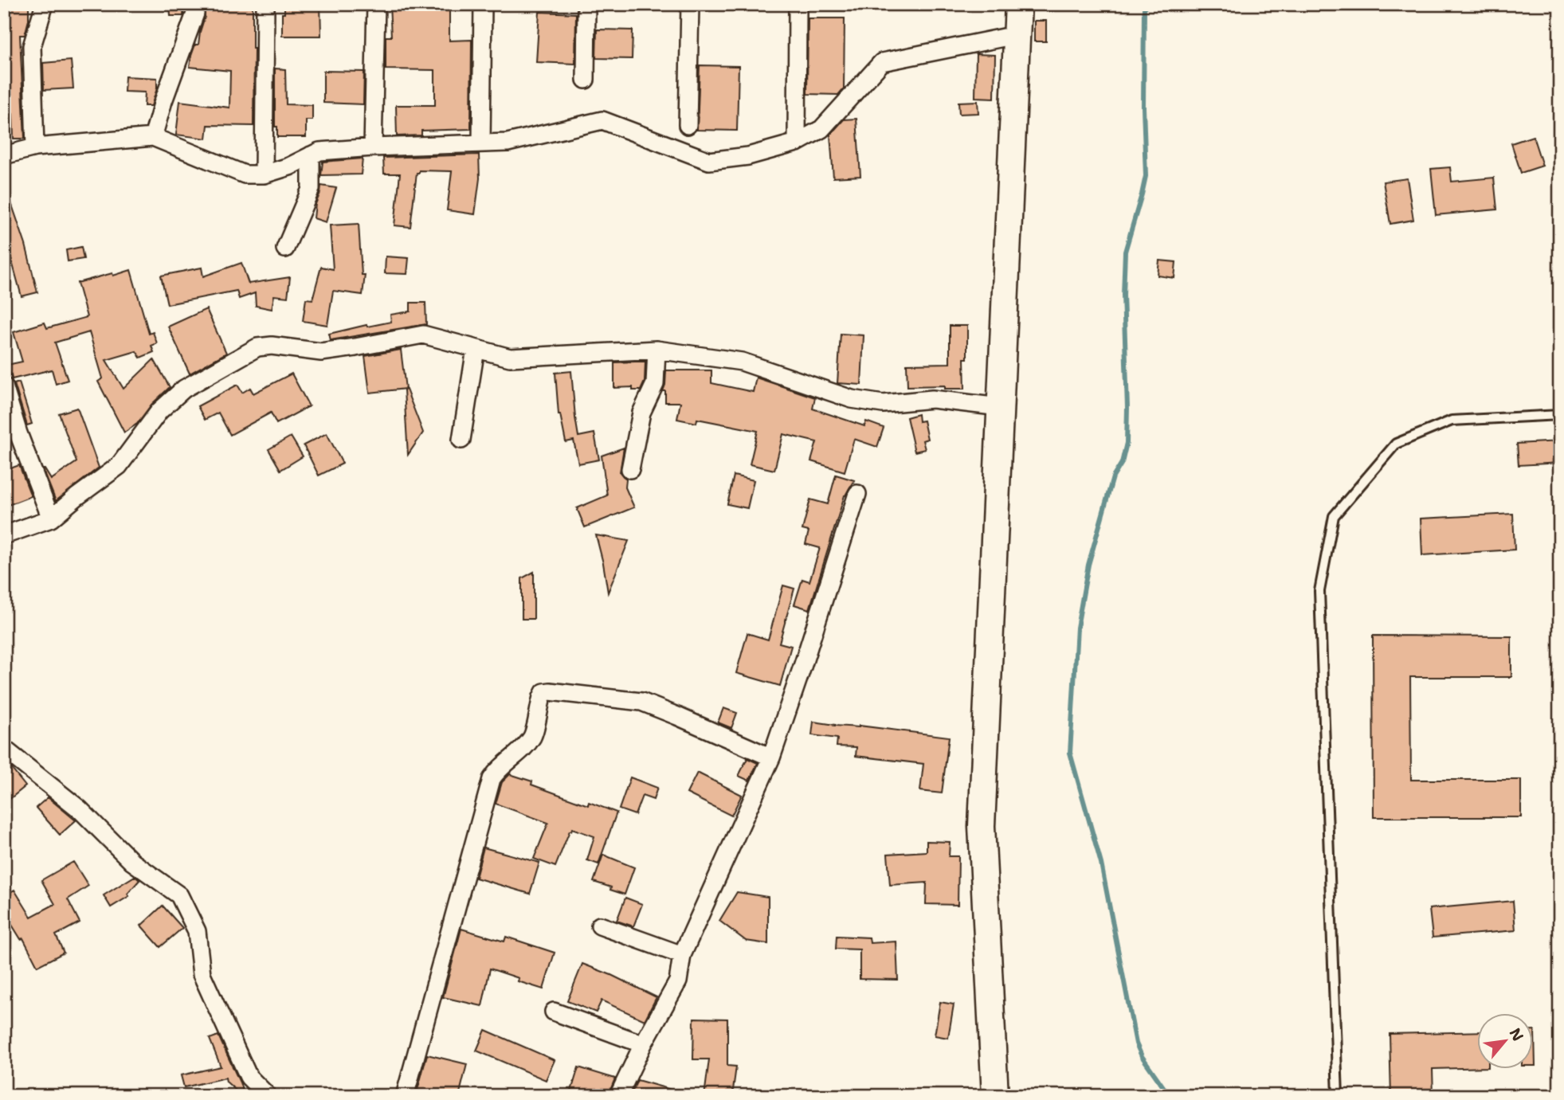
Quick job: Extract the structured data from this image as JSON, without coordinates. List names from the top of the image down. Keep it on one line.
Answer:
{"north":"top right"}
